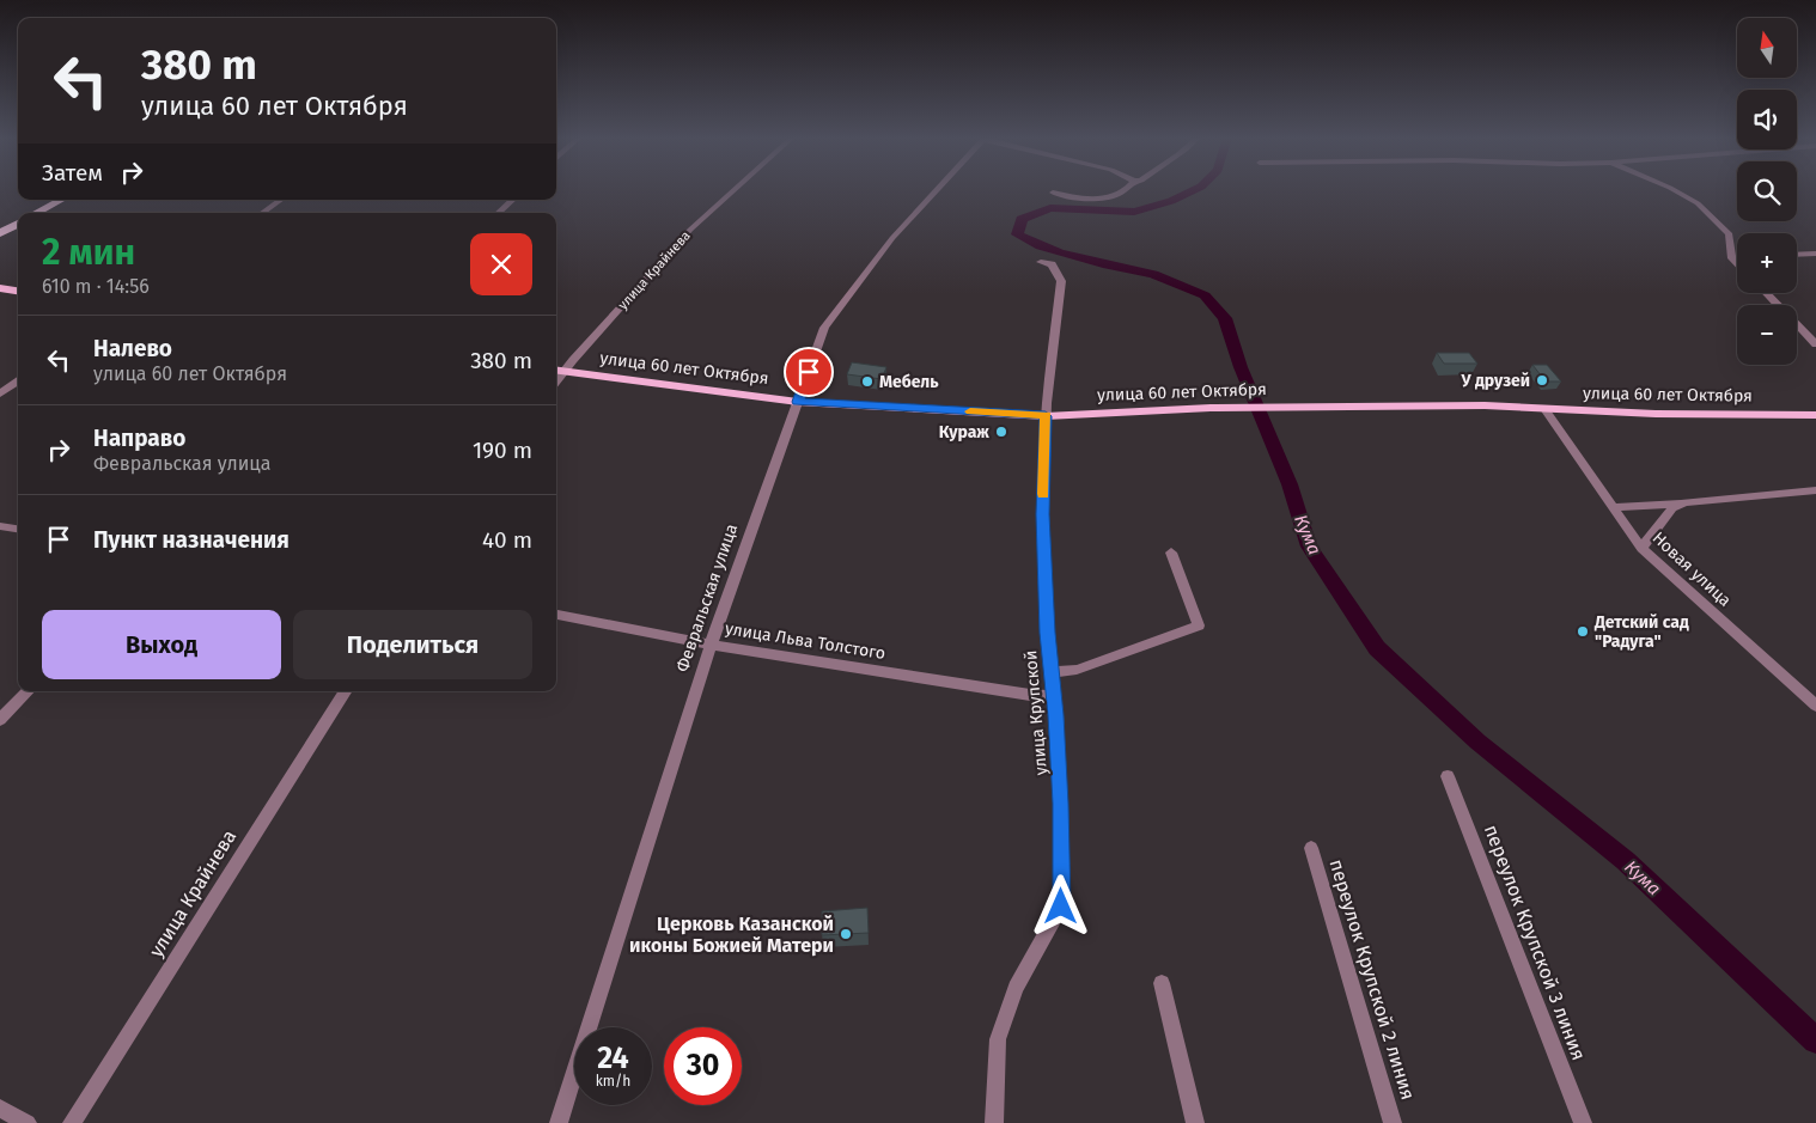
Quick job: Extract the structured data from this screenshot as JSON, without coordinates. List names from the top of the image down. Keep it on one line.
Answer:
{"streets":{"main road":["улица 60 лет Октября"],"street":["улица Крайнева","Новая улица","Февральская улица","улица Льва Толстого","улица Крупской","переулок Крупской 3 линия","переулок Крупской 2 линия"]},"crossings":[["улица Крайнева","улица 60 лет Октября"],["улица 60 лет Октября","Новая улица"],["улица 60 лет Октября","Февральская улица"],["улица 60 лет Октября","улица Крупской"],["Февральская улица","улица Льва Толстого"],["улица Льва Толстого","улица Крупской"]],"water":["Кума"],"places":["У друзей","Мебель","Кураж","Детский сад \"Радуга\"","Церковь Казанской иконы Божией Матери"],"north":"top","page":{"map_buttons":["+","−"],"turn":["380 m","улица 60 лет Октября"],"then":"Затем","heading":["2 мин","610 m · 14:56"],"list":[{"name":"Налево","note":"улица 60 лет Октября","value":"380 m"},{"name":"Направо","note":"Февральская улица","value":"190 m"},{"name":"Пункт назначения","value":"40 m"}],"buttons":["Выход","Поделиться"],"speed":"24 km/h","limit":"30"}}
